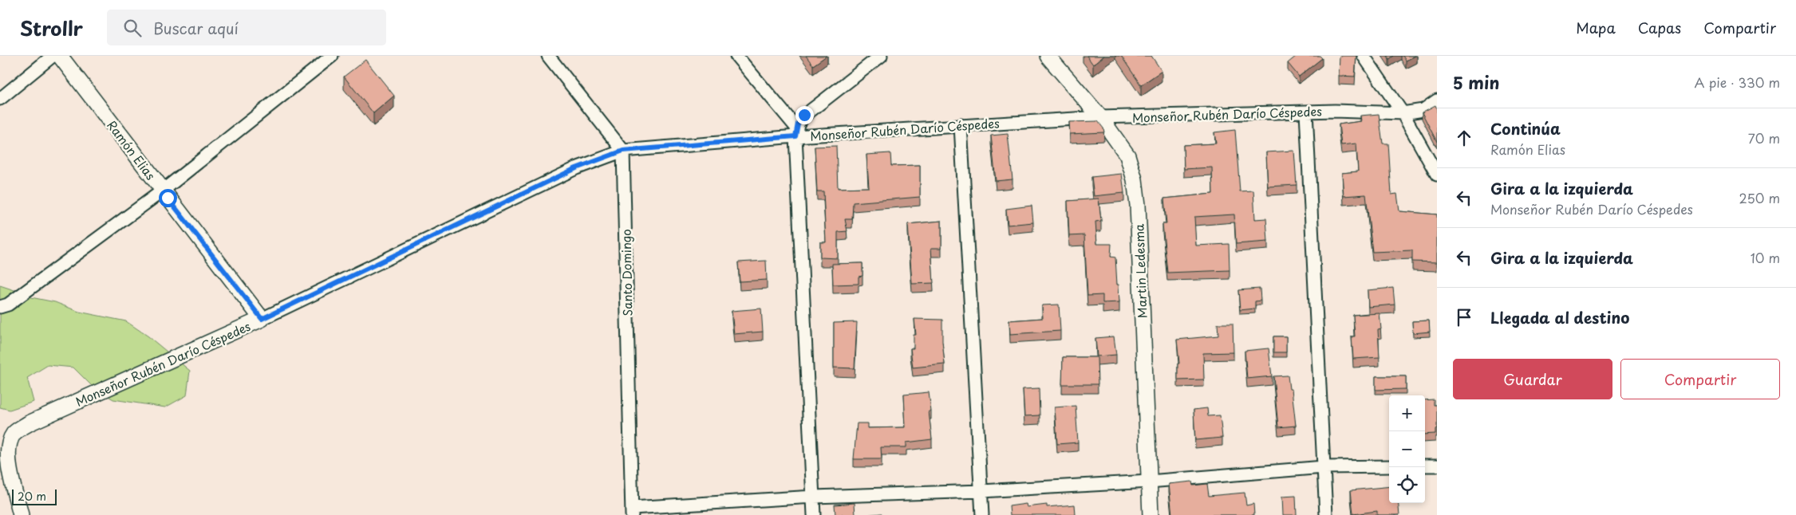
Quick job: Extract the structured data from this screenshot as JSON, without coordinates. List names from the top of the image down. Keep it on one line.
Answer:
{"streets":{"street":["Monseñor Rubén Darío Céspedes","Ramón Elias","Martin Ledesma","Santo Domingo"]},"crossings":[["Monseñor Rubén Darío Céspedes","Ramón Elias"],["Monseñor Rubén Darío Céspedes","Martin Ledesma"],["Monseñor Rubén Darío Céspedes","Santo Domingo"]],"scale_bar":"20 m","page":{"header":"Strollr","search":"Buscar aquí","nav":["Mapa","Capas","Compartir"],"heading":["5 min","A pie · 330 m"],"list":[["Continúa","Ramón Elias","70 m"],["Gira a la izquierda","Monseñor Rubén Darío Céspedes","250 m"],["Gira a la izquierda","10 m"],"Llegada al destino"],"buttons":["Guardar","Compartir"],"map_buttons":["+","−"],"scale":"20 m"}}
